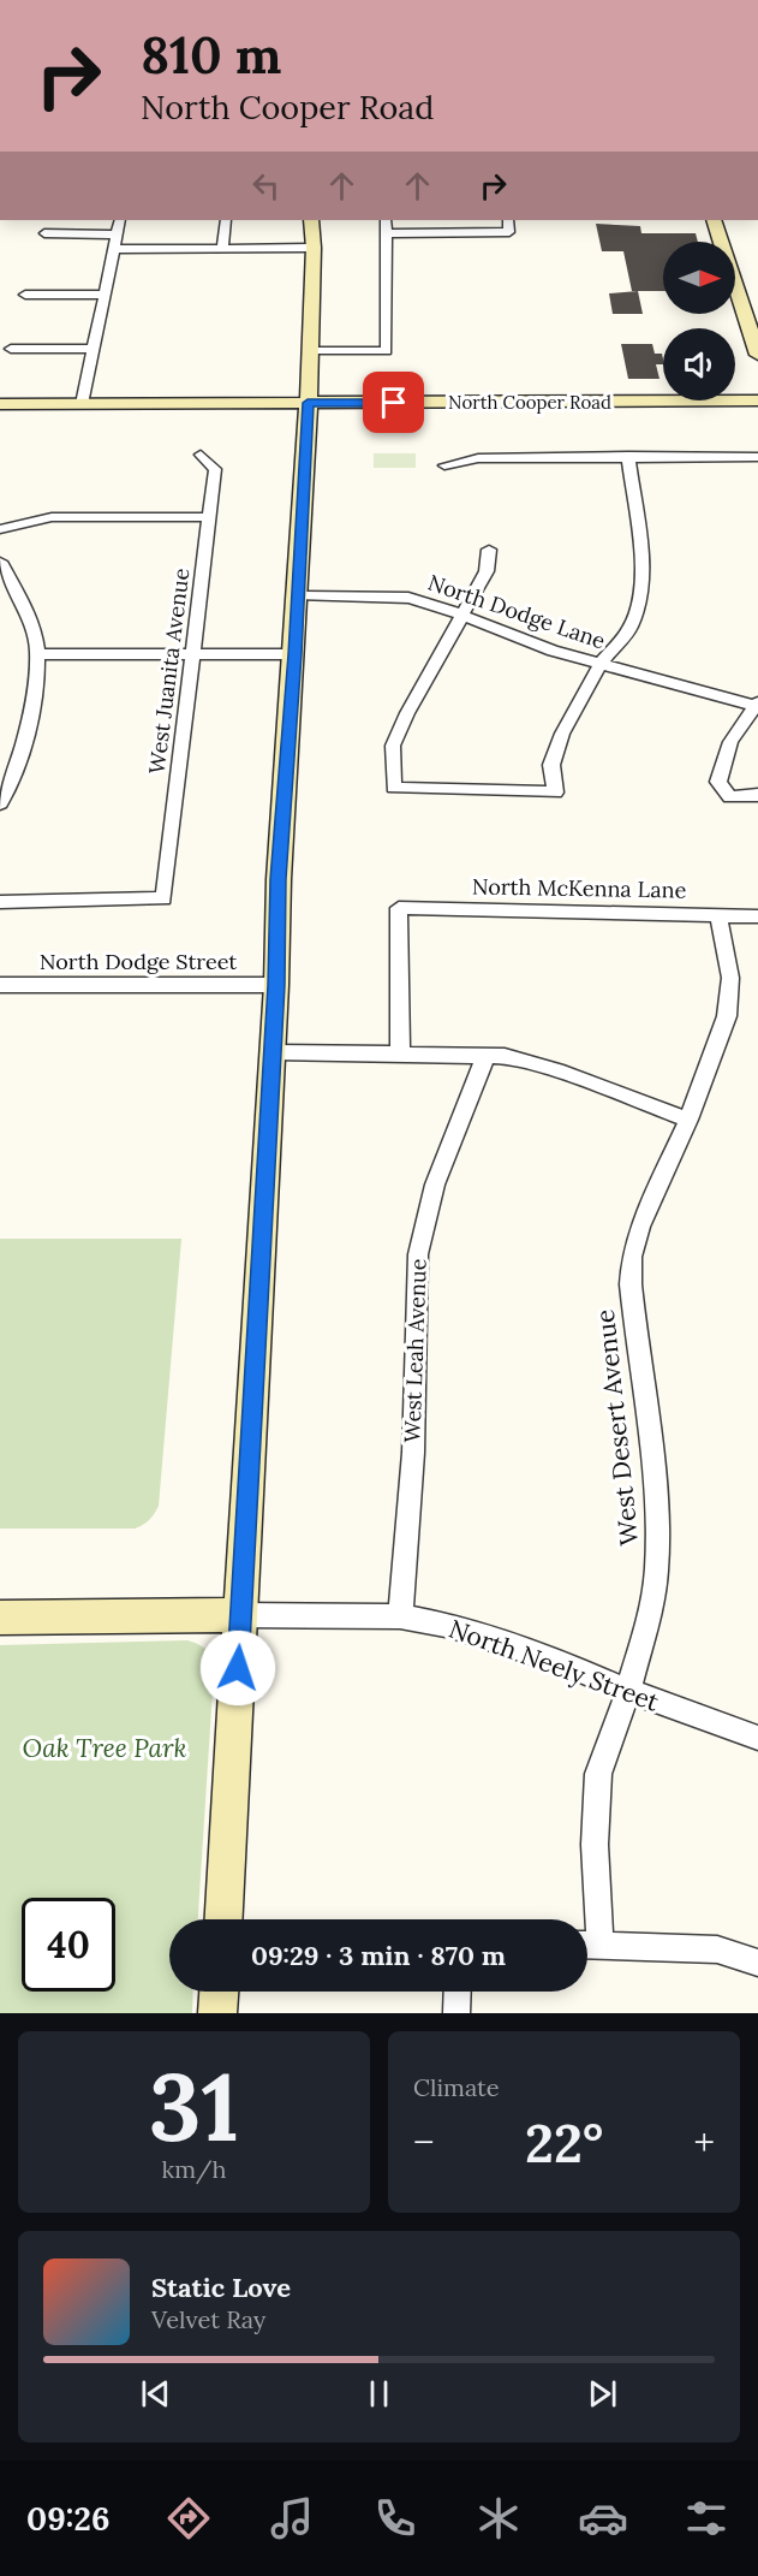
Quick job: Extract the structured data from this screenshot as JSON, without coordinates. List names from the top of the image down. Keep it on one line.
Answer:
{"streets":{"street":["North Cooper Road","North Dodge Lane","West Juanita Avenue","North McKenna Lane","North Dodge Street","West Leah Avenue","West Desert Avenue","North Neely Street"]},"crossings":[["North McKenna Lane","West Desert Avenue"],["West Leah Avenue","North Neely Street"],["West Desert Avenue","North Neely Street"]],"parks":["Oak Tree Park"],"north":"right","page":{"turn":["810 m","North Cooper Road"],"limit":"40","trip":"09:29 · 3 min · 870 m","tile":[["31","km/h"],"Climate"],"heat":["−","22°","+"],"song":["Static Love","Velvet Ray"],"tabs":"09:26"}}
